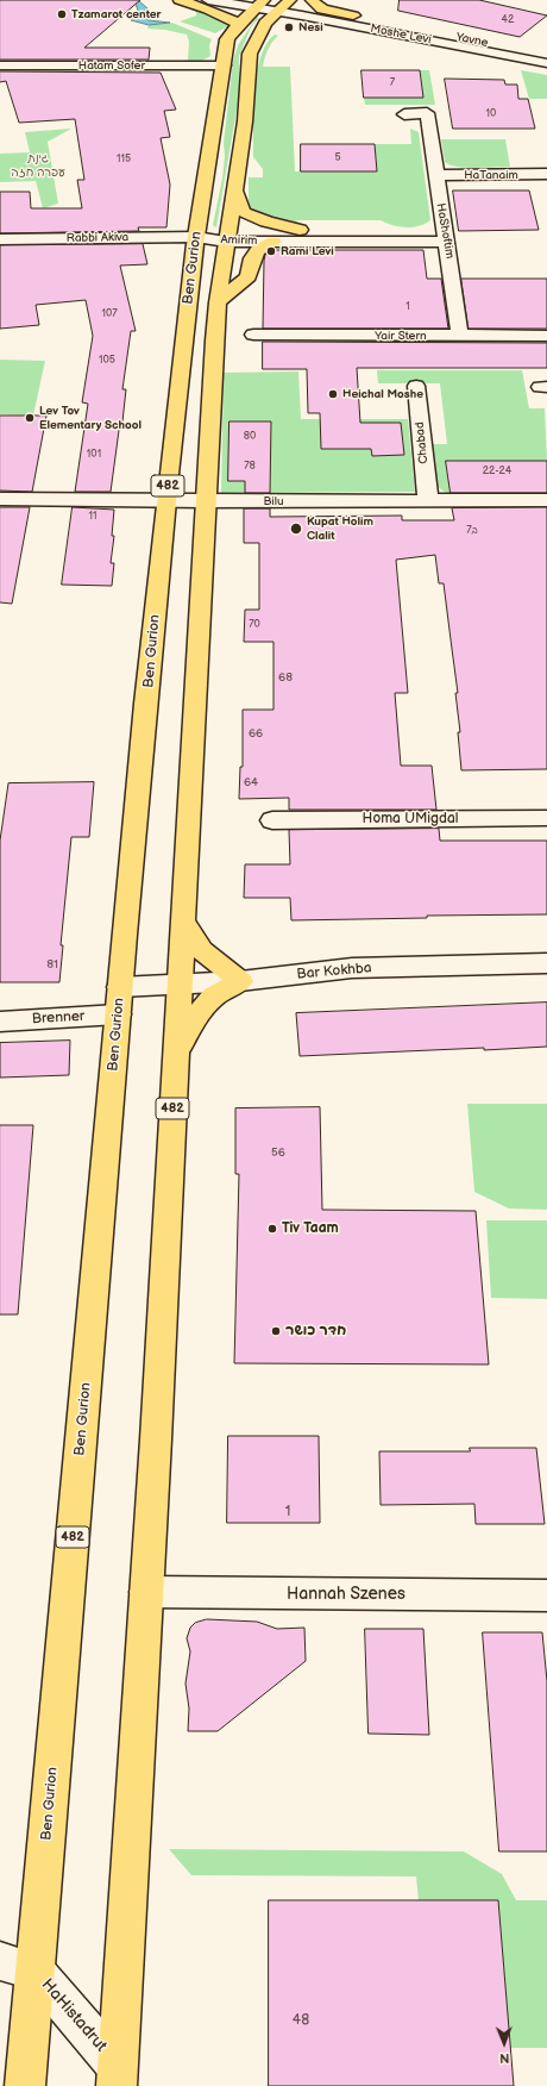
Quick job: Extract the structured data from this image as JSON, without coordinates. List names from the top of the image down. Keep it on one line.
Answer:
{"streets":{"main road":["Ben Gurion","482"],"street":["Moshe Levi","Yavne","Hatam Sofer","HaTanaim","HaShoftim","Rabbi Akiva","Amirim","Yair Stern","Chabad","Bilu","Homa UMigdal","Bar Kokhba","Brenner","Hannah Szenes","HaHistadrut"]},"crossings":[["Moshe Levi","Yavne"],["Moshe Levi","Ben Gurion"],["Hatam Sofer","Ben Gurion"],["HaTanaim","HaShoftim"],["HaShoftim","Amirim"],["HaShoftim","Yair Stern"],["Rabbi Akiva","Amirim"],["Rabbi Akiva","Ben Gurion"],["Amirim","Ben Gurion"],["Ben Gurion","Bilu"],["Ben Gurion","Bar Kokhba"],["Ben Gurion","Brenner"],["Ben Gurion","Hannah Szenes"],["Ben Gurion","HaHistadrut"],["Chabad","Bilu"],["Bar Kokhba","Brenner"]],"parks":["גינת עפרה חזה"],"places":["Tzamarot center","Nesi","Rami Levi","Heichal Moshe","Lev Tov Elementary School","Kupat Holim Clalit","Tiv Taam","חדר כושר"],"house_numbers":["42","7","10","5","115","1","107","105","80","101","78","22-24","11","7ב","70","68","66","64","81","56","1","48"],"north":"bottom"}
